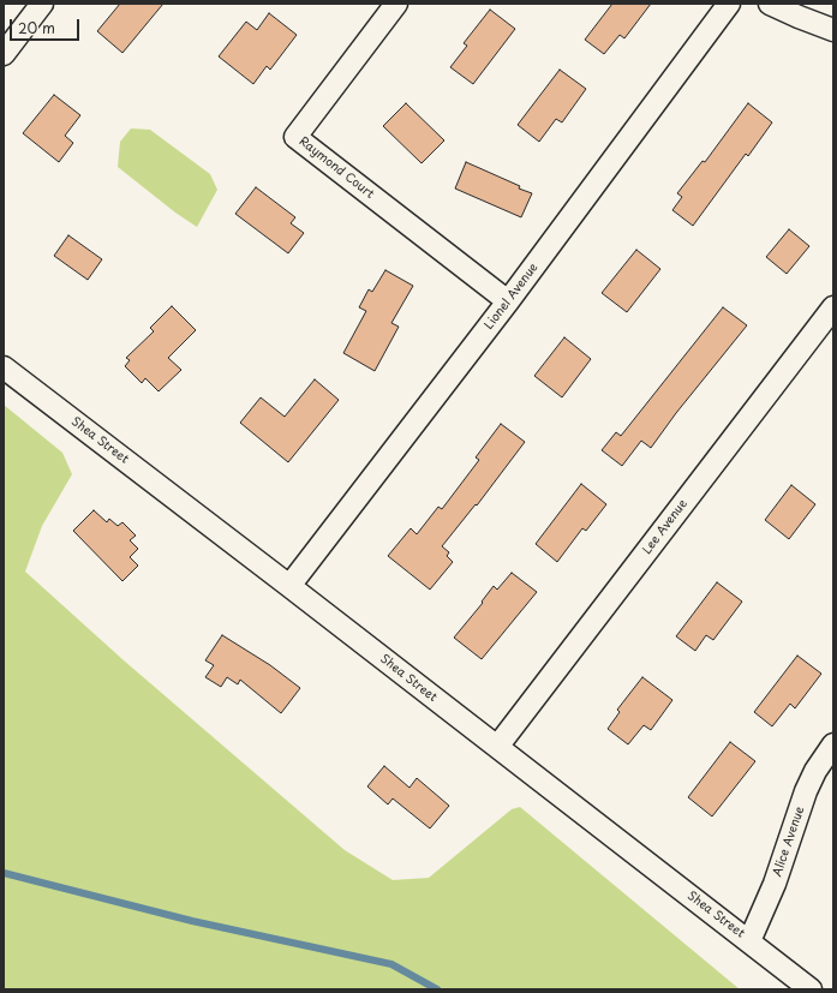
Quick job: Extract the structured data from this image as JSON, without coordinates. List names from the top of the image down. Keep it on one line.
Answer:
{"streets":{"street":["Raymond Court","Lionel Avenue","Shea Street","Lee Avenue","Alice Avenue"]},"crossings":[["Raymond Court","Lionel Avenue"],["Lionel Avenue","Shea Street"],["Shea Street","Lee Avenue"],["Shea Street","Alice Avenue"]],"scale_bar":"20 m"}
